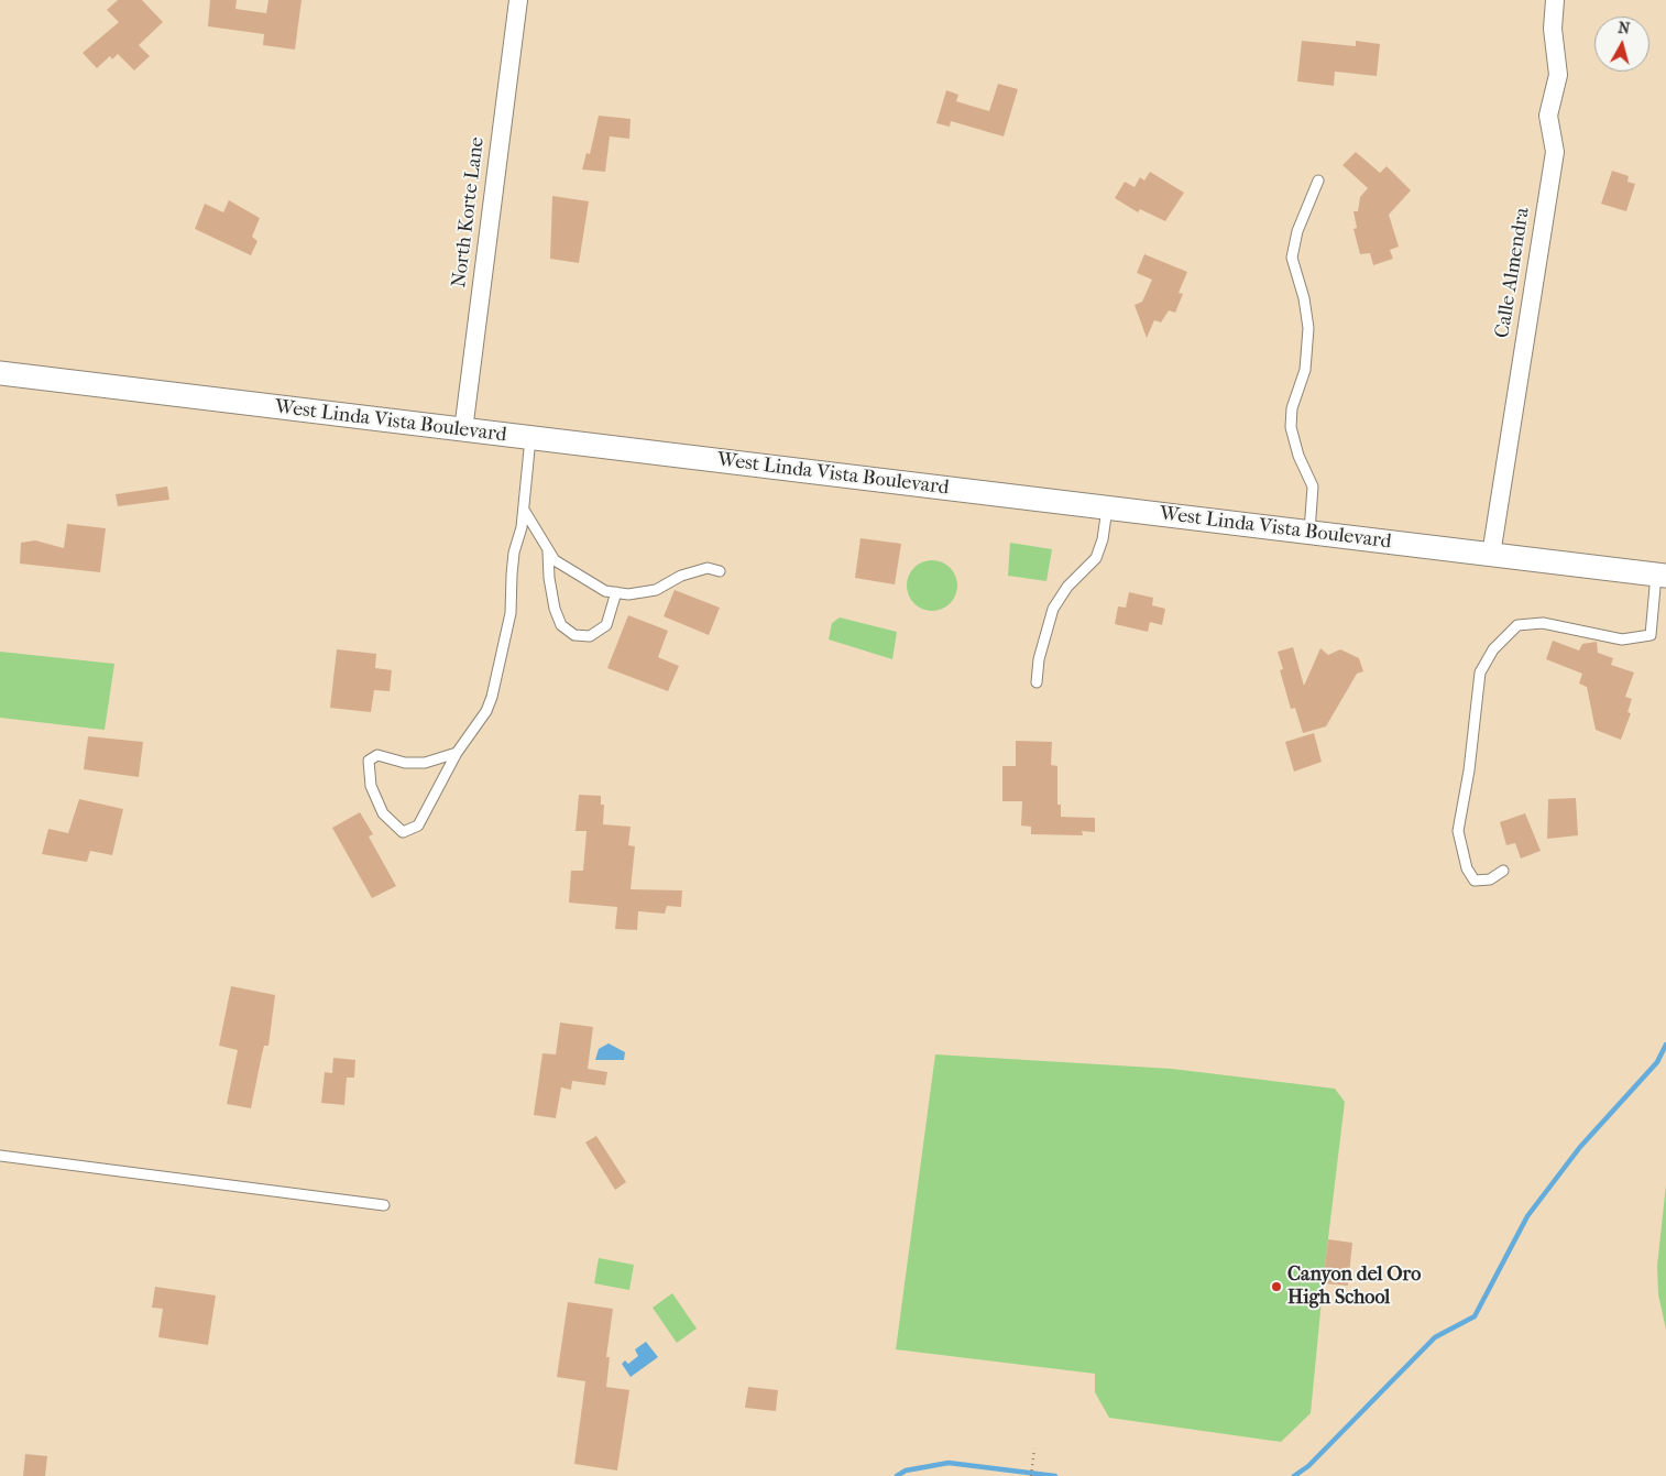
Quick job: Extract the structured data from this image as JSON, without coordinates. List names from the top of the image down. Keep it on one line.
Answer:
{"streets":{"street":["North Korte Lane","Calle Almendra","West Linda Vista Boulevard"]},"crossings":[["North Korte Lane","West Linda Vista Boulevard"],["Calle Almendra","West Linda Vista Boulevard"]],"places":["Canyon del Oro High School"],"north":"top"}
